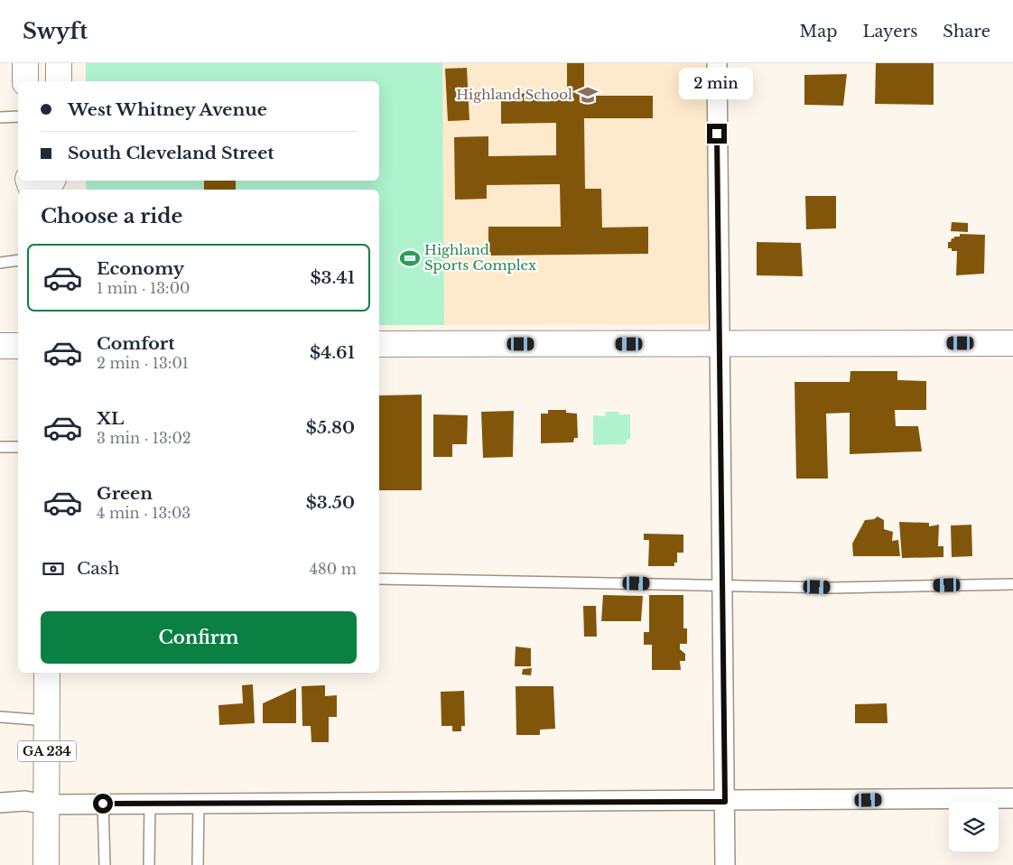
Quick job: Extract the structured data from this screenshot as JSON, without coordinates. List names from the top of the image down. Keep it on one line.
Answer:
{"streets":{"street":["GA 234"]},"places":{"school or university":["Highland School"],"sports":["Highland Sports Complex"]},"page":{"header":"Swyft","nav":["Map","Layers","Share"],"bubble":"2 min","banner":["West Whitney Avenue","South Cleveland Street"],"heading":"Choose a ride","list":[{"name":"Economy","note":"1 min · 13:00","value":"$3.41"},{"name":"Comfort","note":"2 min · 13:01","value":"$4.61"},{"name":"XL","note":"3 min · 13:02","value":"$5.80"},{"name":"Green","note":"4 min · 13:03","value":"$3.50"}],"pay":["Cash","480 m"],"buttons":"Confirm"}}
